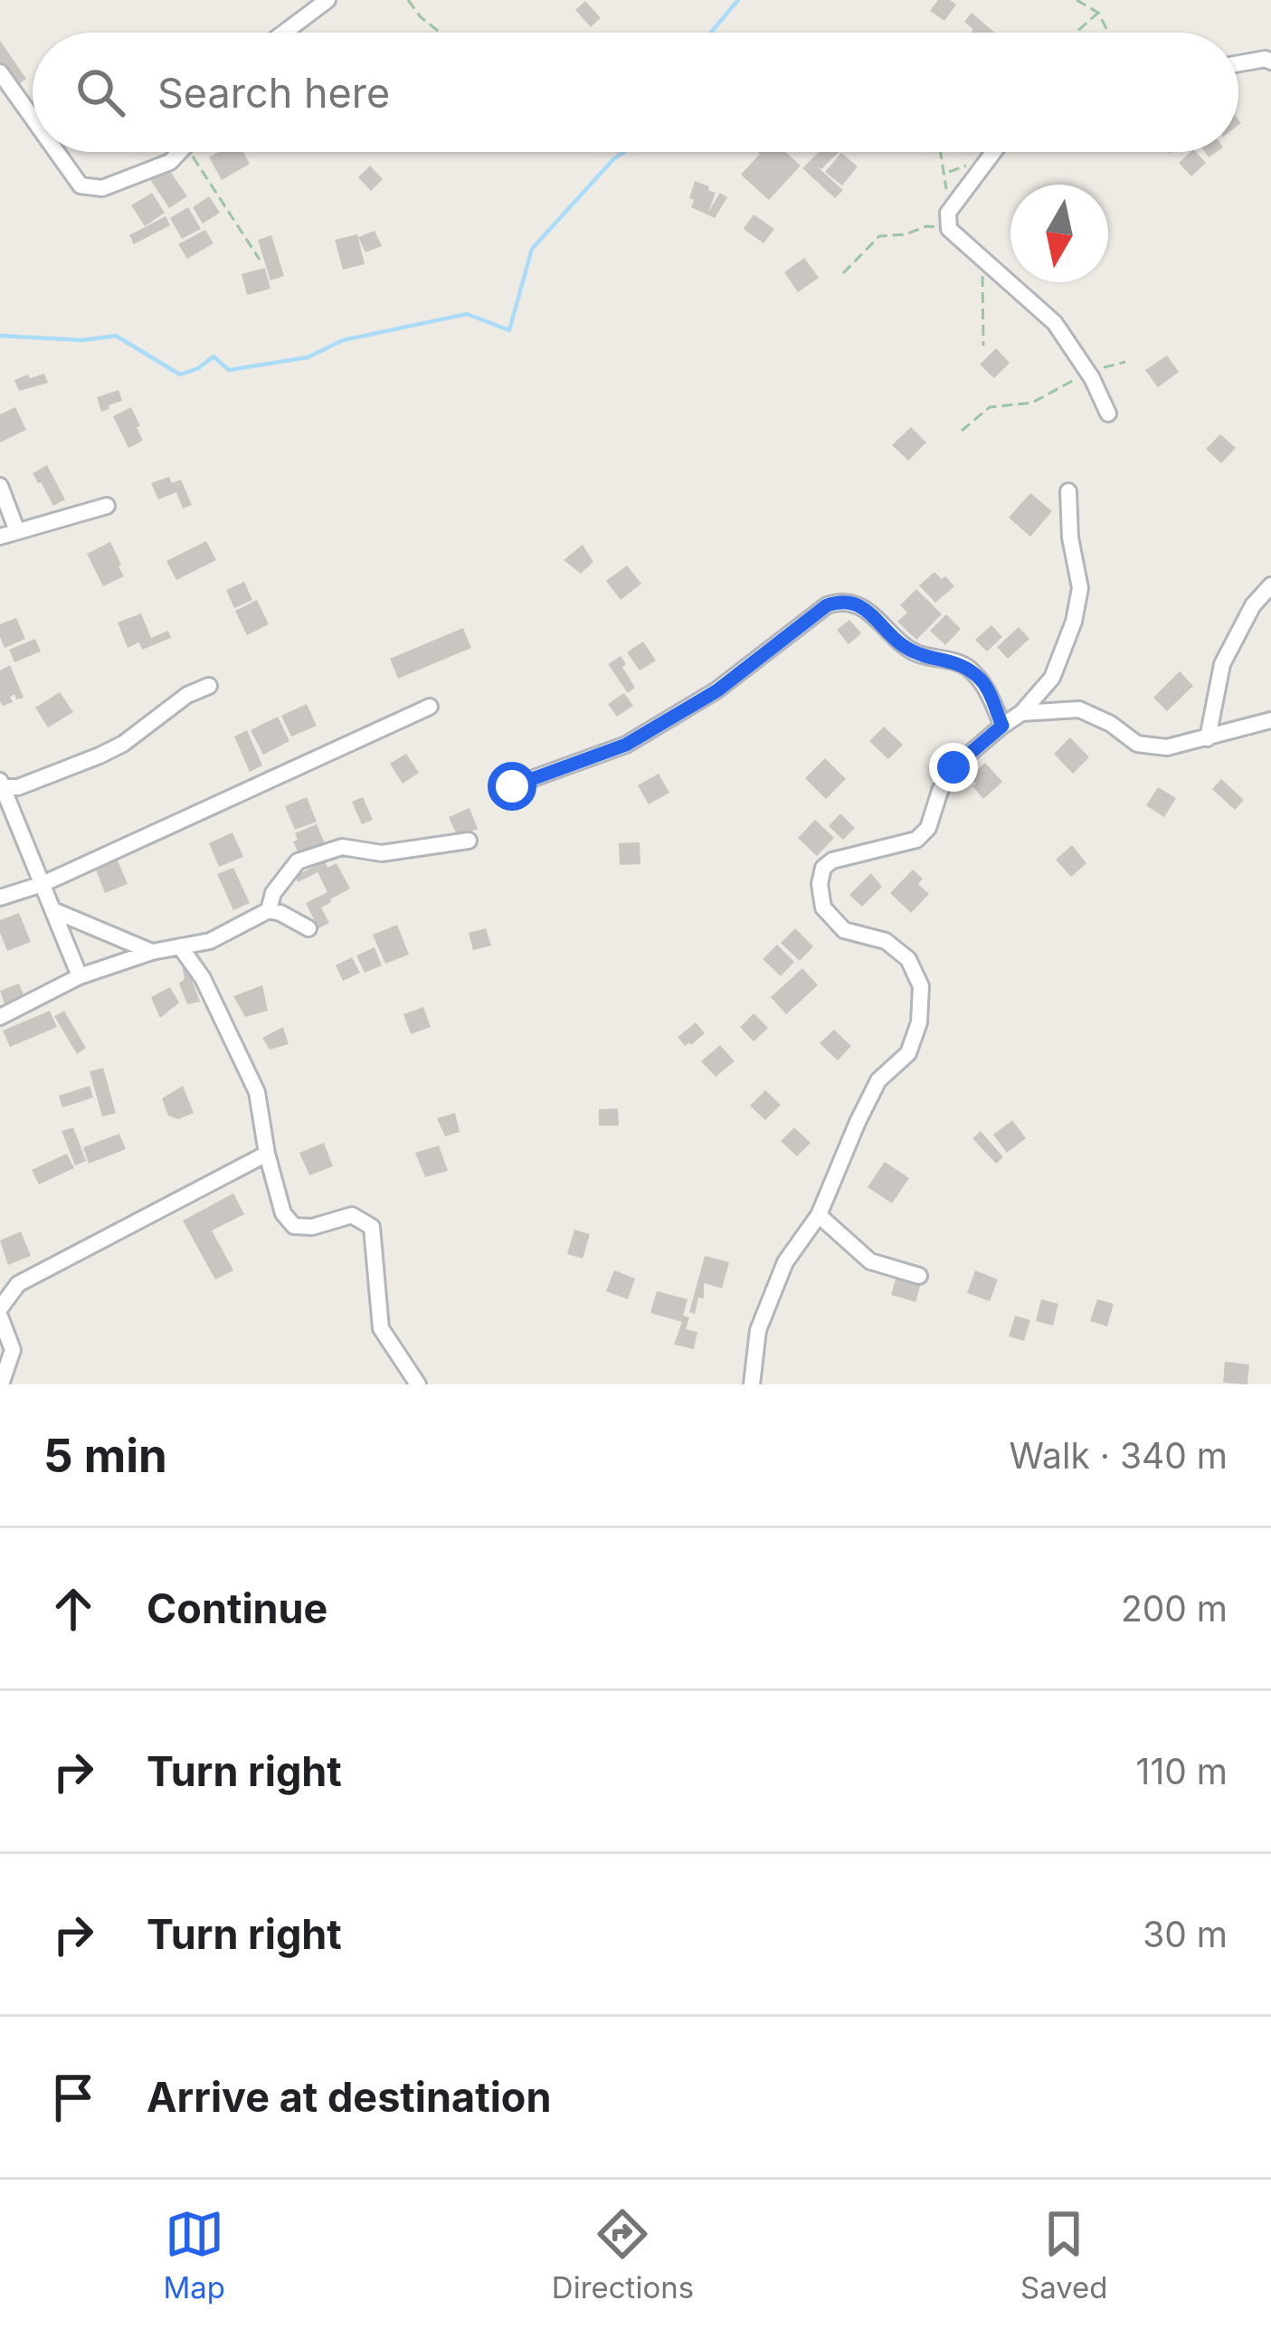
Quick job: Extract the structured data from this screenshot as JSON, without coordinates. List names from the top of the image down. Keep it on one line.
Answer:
{"north":"bottom","page":{"search":"Search here","heading":["5 min","Walk · 340 m"],"list":[["Continue","200 m"],["Turn right","110 m"],["Turn right","30 m"],"Arrive at destination"],"nav":["Map","Directions","Saved"]}}
